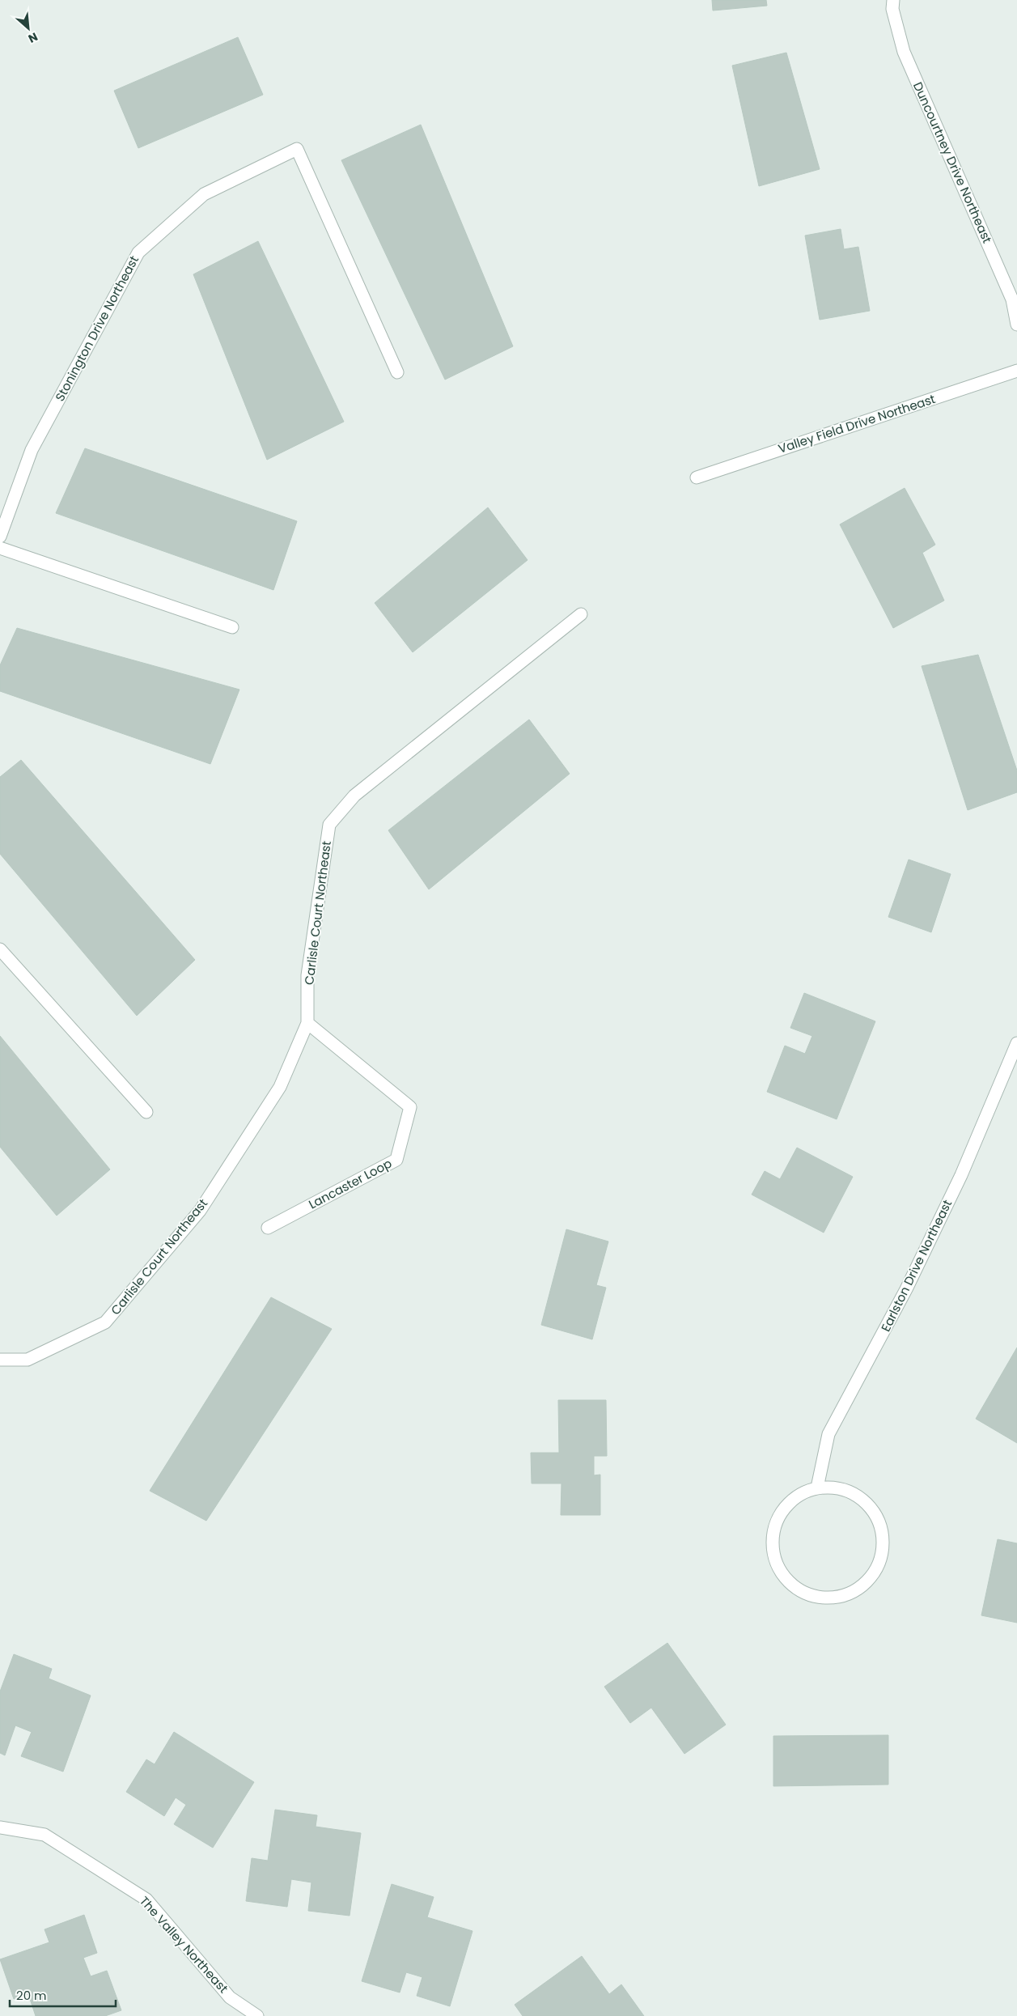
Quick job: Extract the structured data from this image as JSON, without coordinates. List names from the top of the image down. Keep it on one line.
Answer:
{"streets":{"street":["Duncourtney Drive Northeast","Stonington Drive Northeast","Valley Field Drive Northeast","Carlisle Court Northeast","Lancaster Loop","Earlston Drive Northeast","The Valley Northeast"]},"crossings":[["Carlisle Court Northeast","Lancaster Loop"]],"scale_bar":"20 m","north":"bottom right"}
